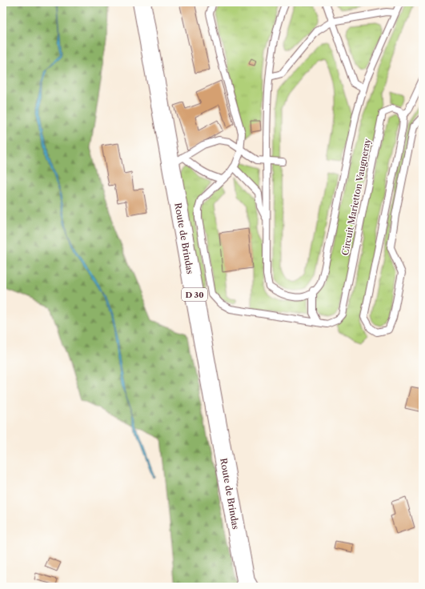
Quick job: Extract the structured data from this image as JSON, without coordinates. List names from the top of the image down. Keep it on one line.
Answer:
{"streets":{"main road":["Route de Brindas","D 30"],"lane":["Circuit Marietton Vaugneray"]}}
